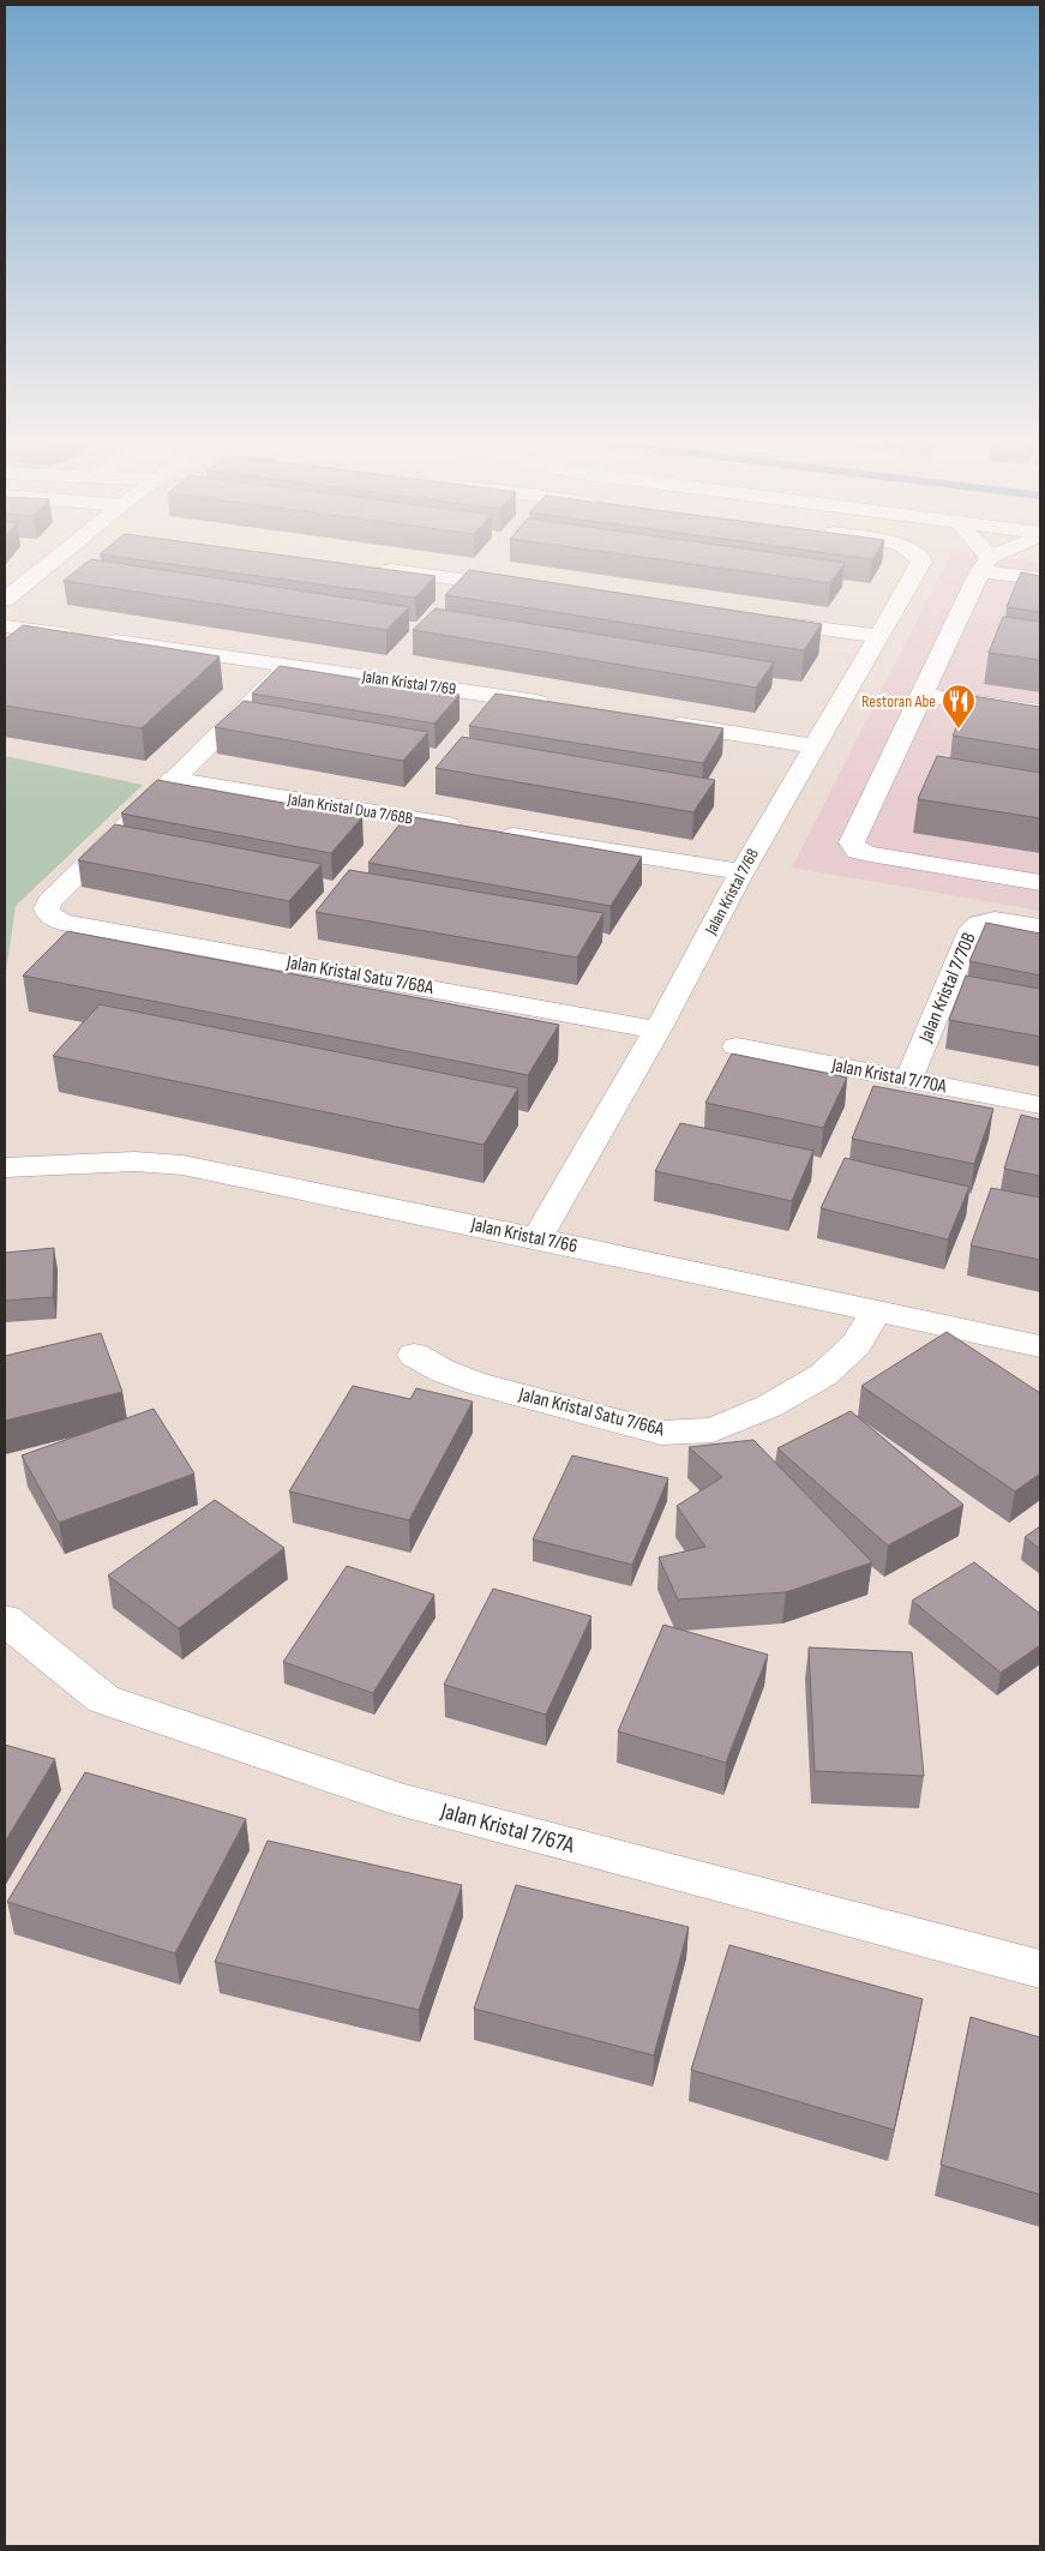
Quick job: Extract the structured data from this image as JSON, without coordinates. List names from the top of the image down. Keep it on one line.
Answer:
{"streets":{"street":["Jalan Kristal 7/69","Jalan Kristal Dua 7/68B","Jalan Kristal 7/68","Jalan Kristal Satu 7/68A","Jalan Kristal 7/70B","Jalan Kristal 7/70A","Jalan Kristal 7/66","Jalan Kristal Satu 7/66A","Jalan Kristal 7/67A"]},"crossings":[["Jalan Kristal Dua 7/68B","Jalan Kristal 7/68"],["Jalan Kristal Dua 7/68B","Jalan Kristal Satu 7/68A"],["Jalan Kristal 7/68","Jalan Kristal Satu 7/68A"],["Jalan Kristal 7/68","Jalan Kristal 7/66"],["Jalan Kristal 7/70B","Jalan Kristal 7/70A"],["Jalan Kristal 7/66","Jalan Kristal Satu 7/66A"]],"places":{"restaurant":["Restoran Abe"]}}
